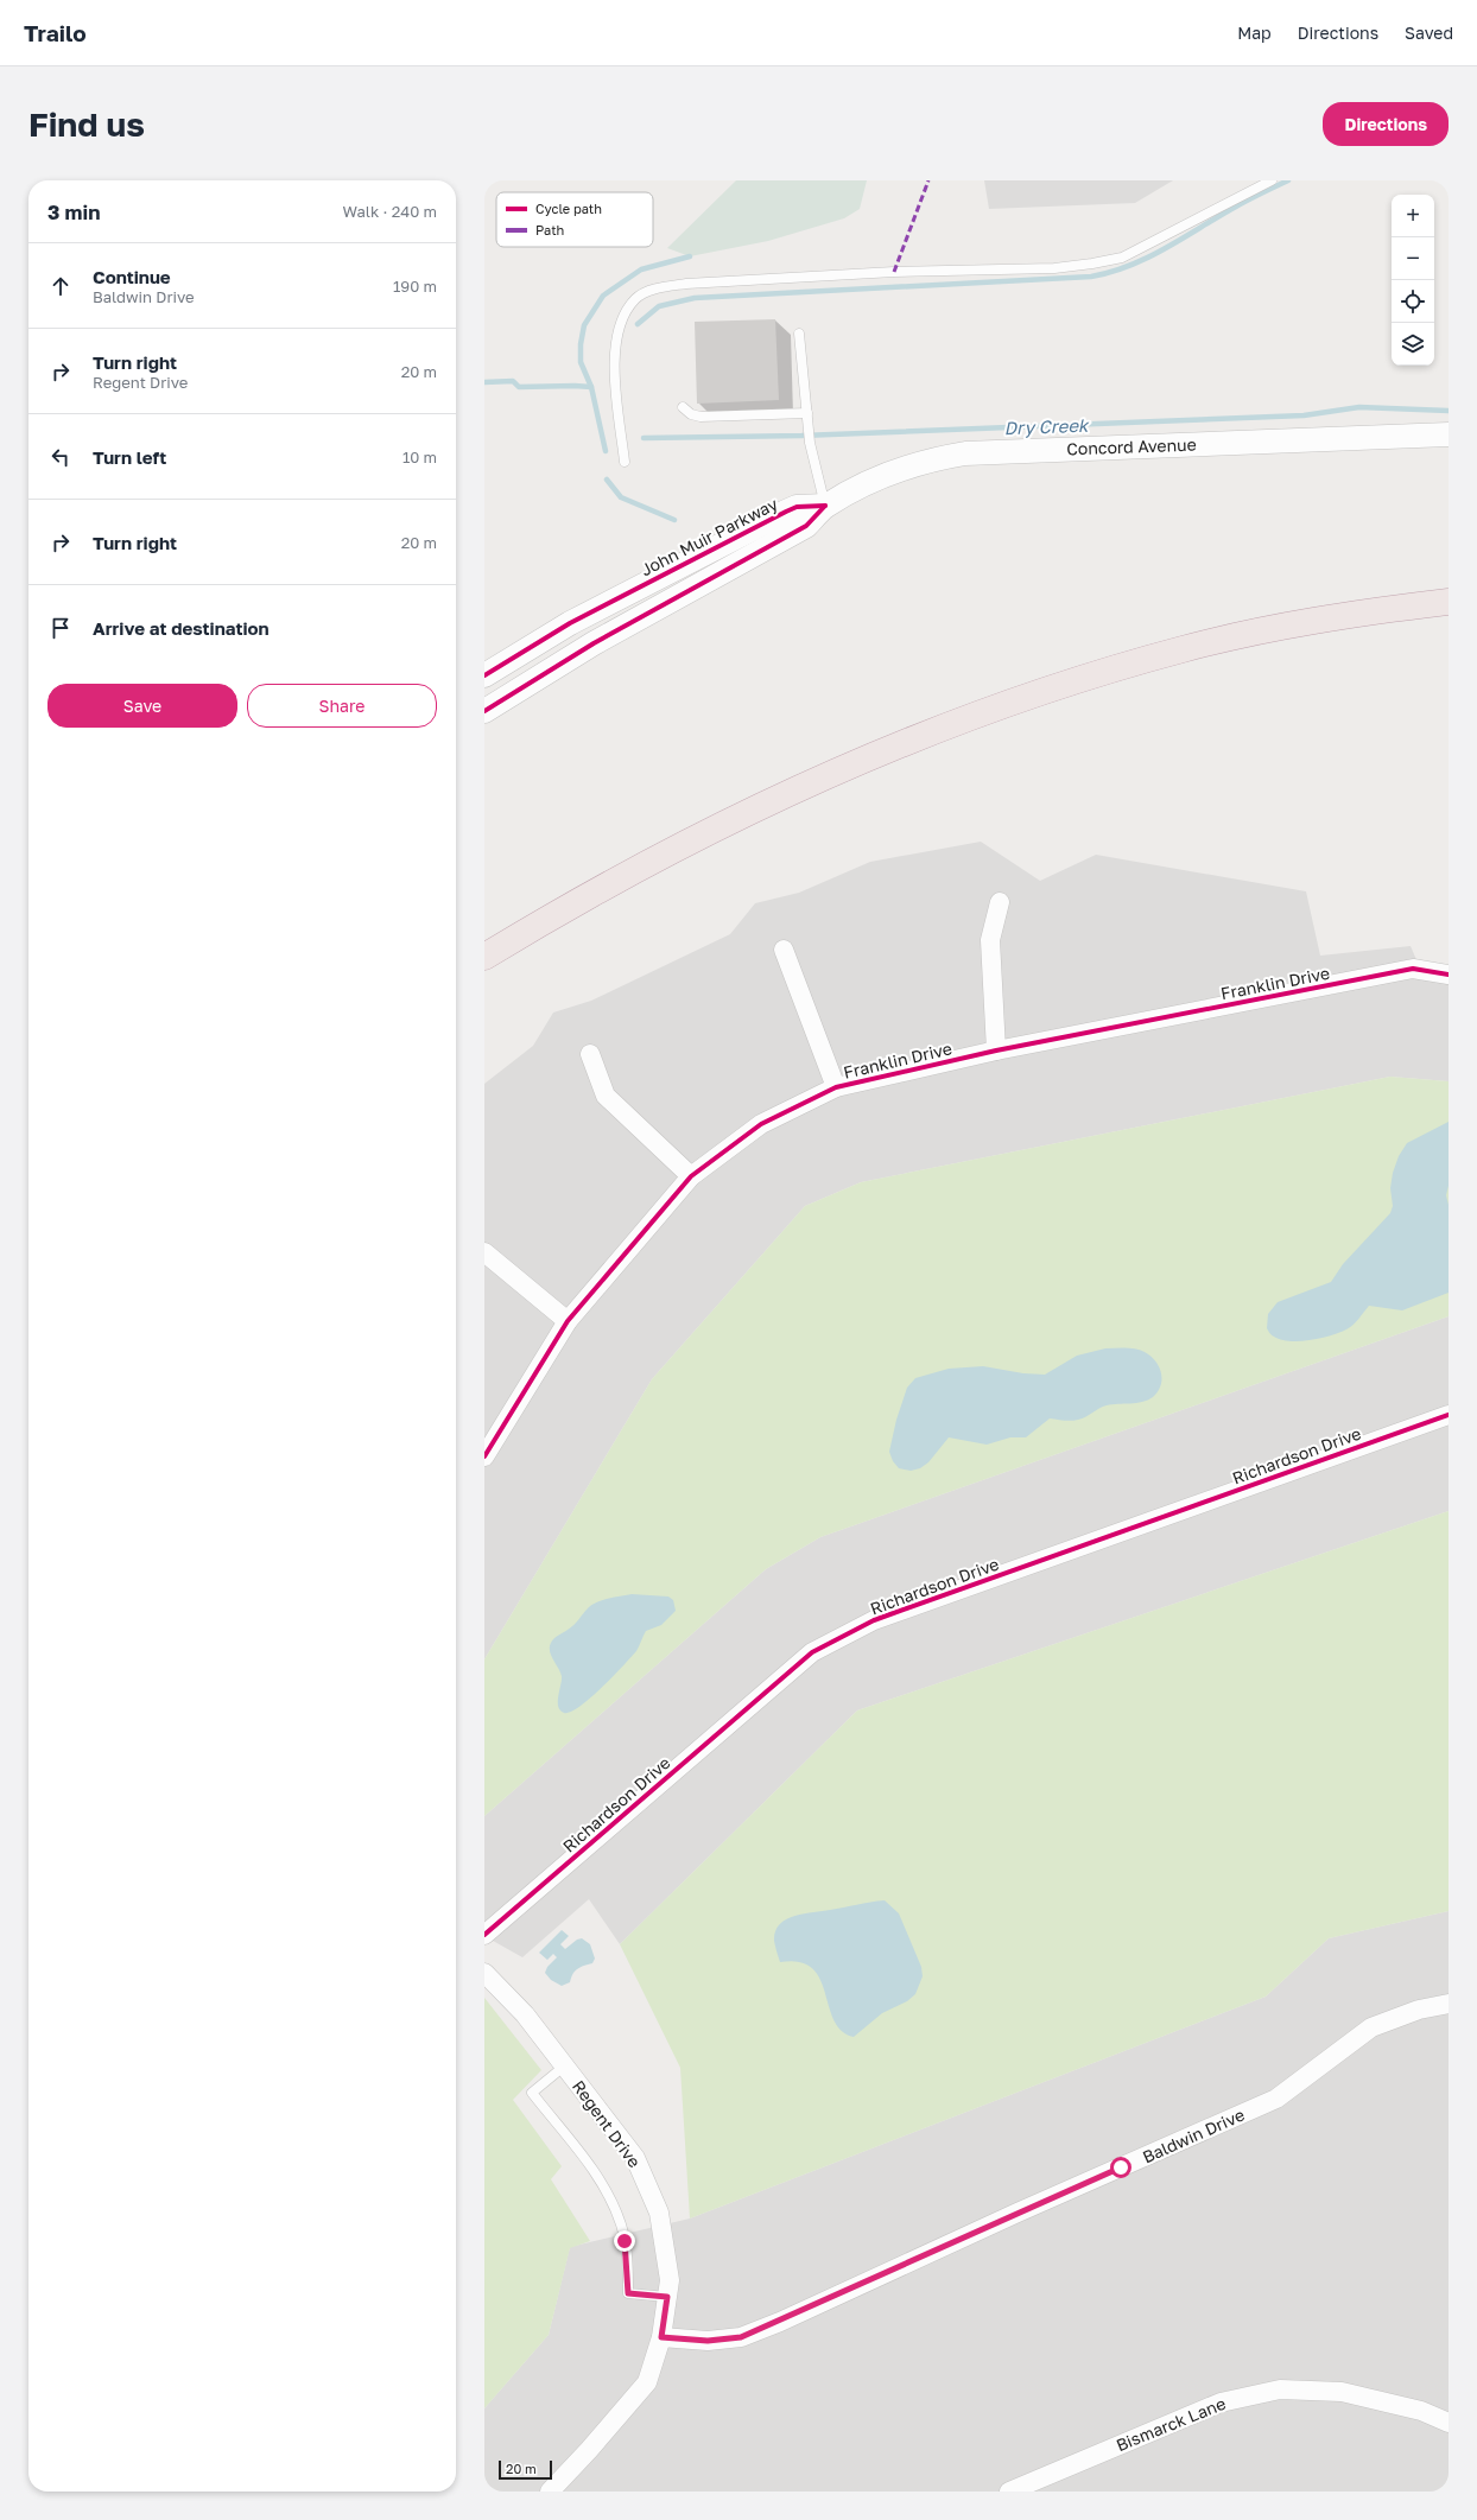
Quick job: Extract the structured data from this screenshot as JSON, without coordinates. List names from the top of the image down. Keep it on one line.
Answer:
{"streets":{"street":["Concord Avenue","John Muir Parkway","Franklin Drive","Richardson Drive","Regent Drive","Baldwin Drive","Bismarck Lane"]},"crossings":[["Concord Avenue","John Muir Parkway"],["Regent Drive","Baldwin Drive"]],"water":["Dry Creek"],"legend":["Cycle path","Path"],"scale_bar":"20 m","page":{"header":"Trailo","nav":["Map","Directions","Saved"],"buttons":["Directions",["Save","Share"]],"title":"Find us","heading":["3 min","Walk · 240 m"],"map_buttons":["+","−"],"list":[["Continue","Baldwin Drive","190 m"],["Turn right","Regent Drive","20 m"],["Turn left","10 m"],["Turn right","20 m"],"Arrive at destination"],"scale":"20 m"}}
